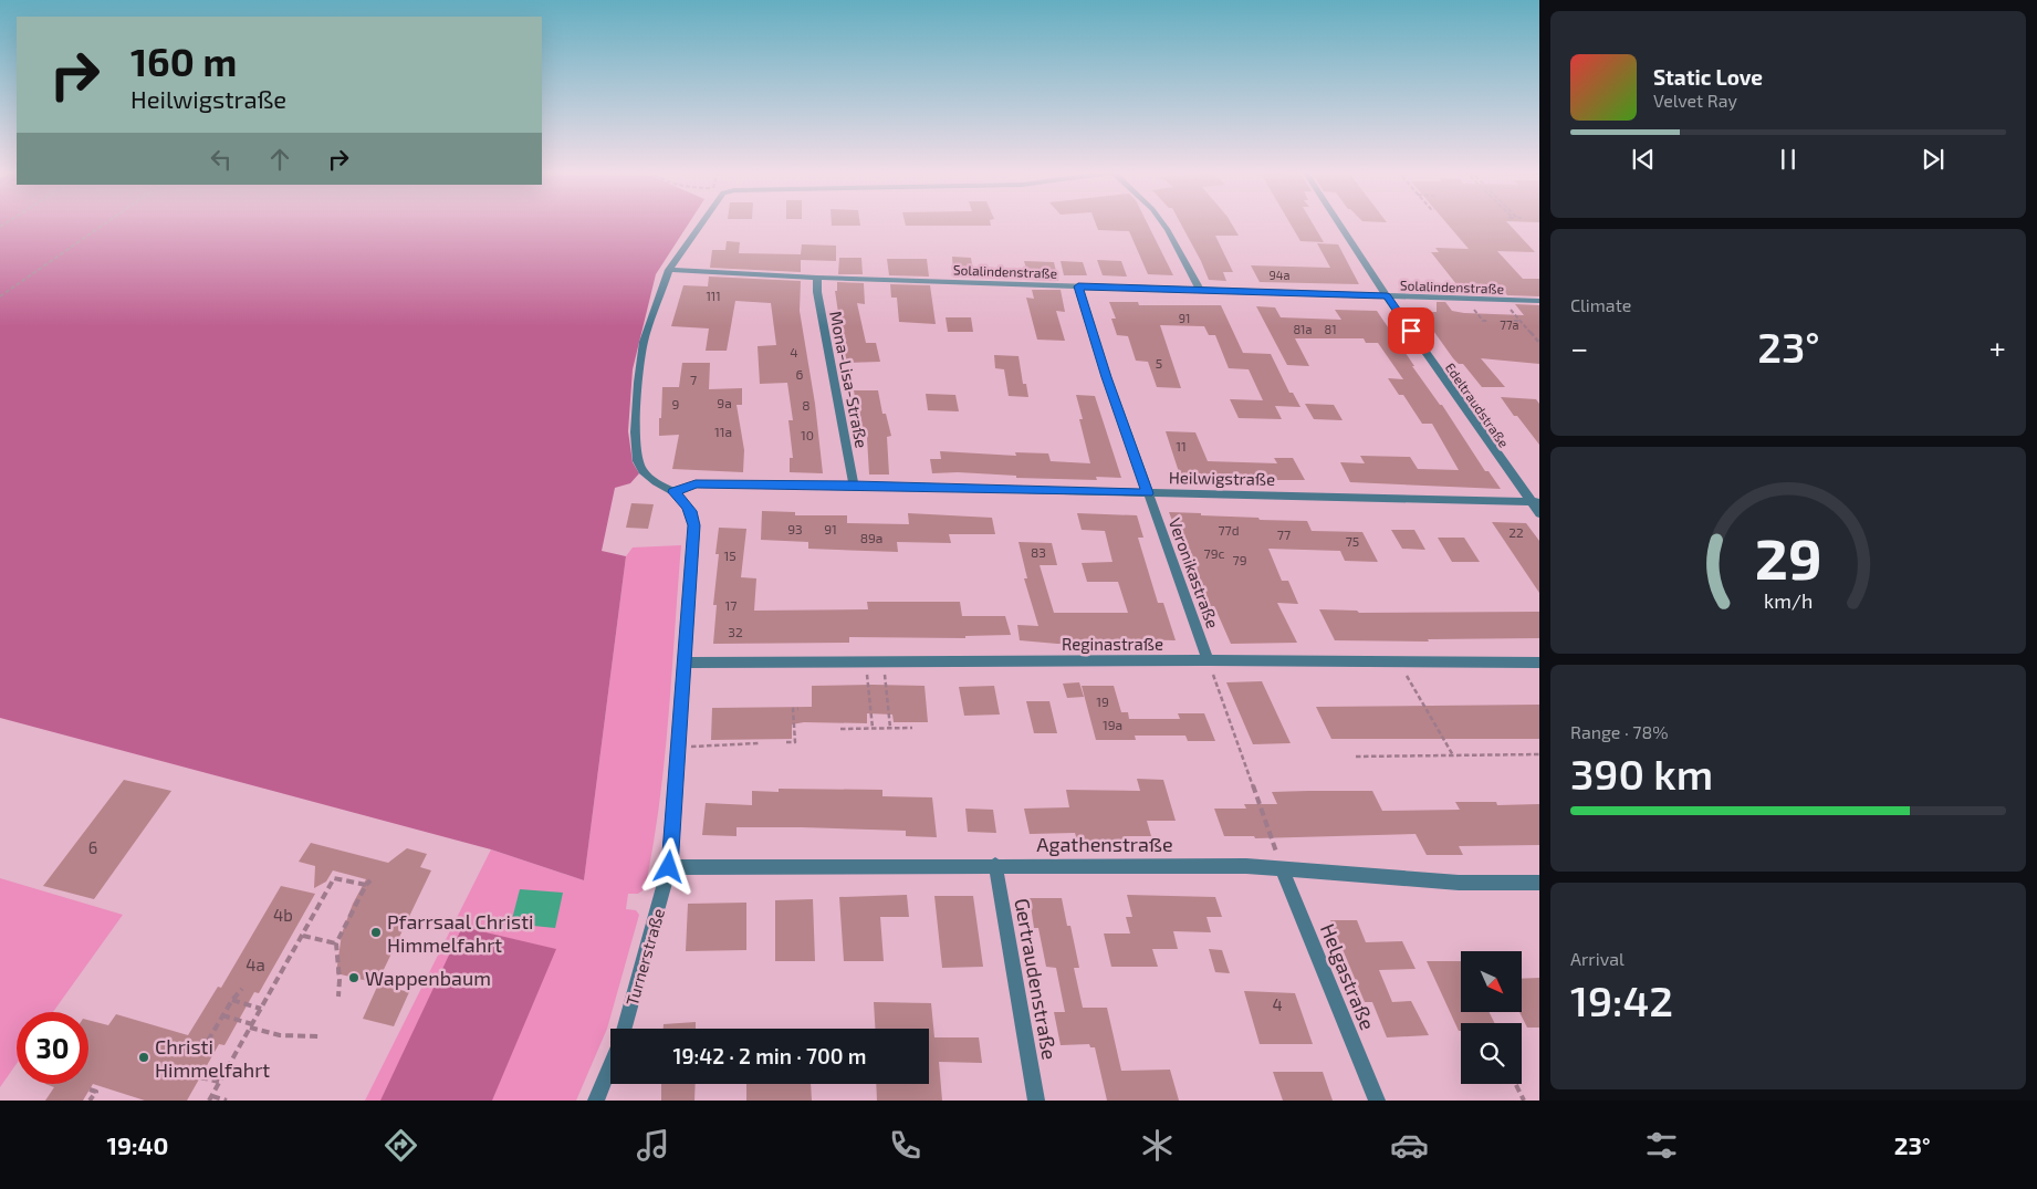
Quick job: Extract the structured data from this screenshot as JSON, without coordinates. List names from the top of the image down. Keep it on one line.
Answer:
{"streets":{"street":["Solalindenstraße","Mona-Lisa-Straße","Edeltraudstraße","Heilwigstraße","Veronikastraße","Reginastraße","Agathenstraße","Turnerstraße","Helgastraße","Gertraudenstraße"]},"crossings":[["Solalindenstraße","Mona-Lisa-Straße"],["Solalindenstraße","Edeltraudstraße"],["Solalindenstraße","Veronikastraße"],["Solalindenstraße","Turnerstraße"],["Mona-Lisa-Straße","Heilwigstraße"],["Edeltraudstraße","Heilwigstraße"],["Heilwigstraße","Veronikastraße"],["Heilwigstraße","Turnerstraße"],["Veronikastraße","Reginastraße"],["Reginastraße","Turnerstraße"],["Agathenstraße","Turnerstraße"],["Agathenstraße","Helgastraße"],["Agathenstraße","Gertraudenstraße"]],"places":["Pfarrsaal Christi Himmelfahrt","Wappenbaum","Christi Himmelfahrt"],"house_numbers":["94a","111","91","77a","81a","81","4","5","6","7","9a","9","8","11a","10","11","93","91","77d","22","77","89a","75","83","79c","15","79","17","32","19","19a","6","4b","4a","4"],"north":"bottom right","page":{"turn":["160 m","Heilwigstraße"],"song":["Static Love","Velvet Ray"],"tile":["Climate",["Range · 78%","390 km"],["Arrival","19:42"]],"heat":["−","23°","+"],"limit":"30","trip":"19:42 · 2 min · 700 m","tabs":["19:40","23°"],"gauge":["29","km/h"]}}
